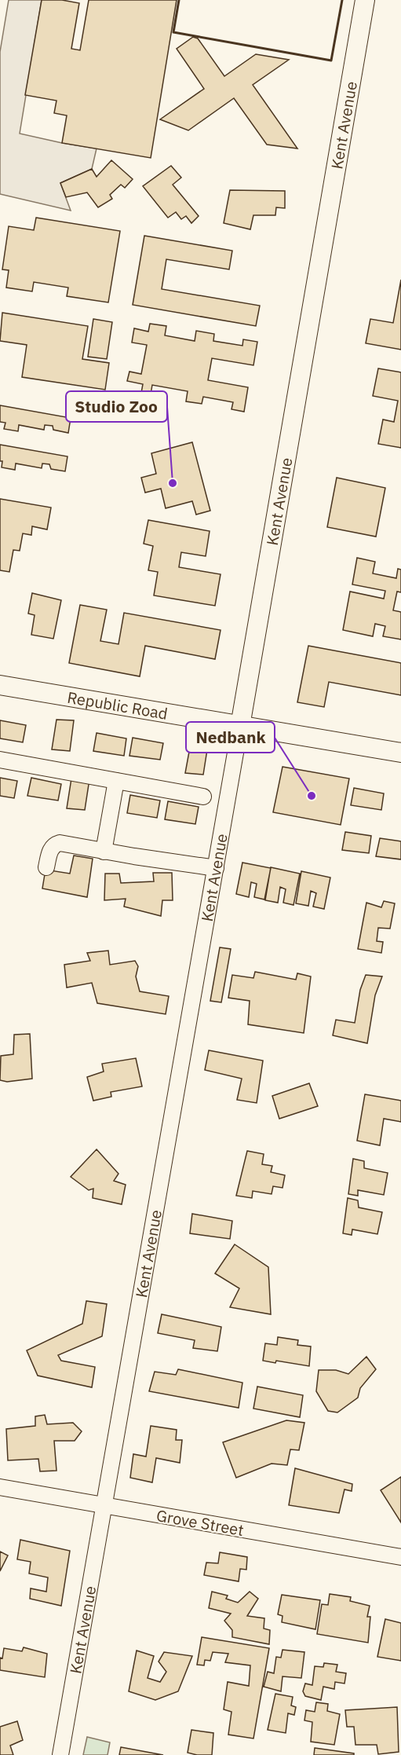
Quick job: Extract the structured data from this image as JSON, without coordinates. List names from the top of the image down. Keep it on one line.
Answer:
{"streets":{"main road":["Kent Avenue","Republic Road"],"street":["Grove Street"]},"crossings":[["Kent Avenue","Republic Road"],["Kent Avenue","Grove Street"]],"places":["Studio Zoo","Nedbank"]}
